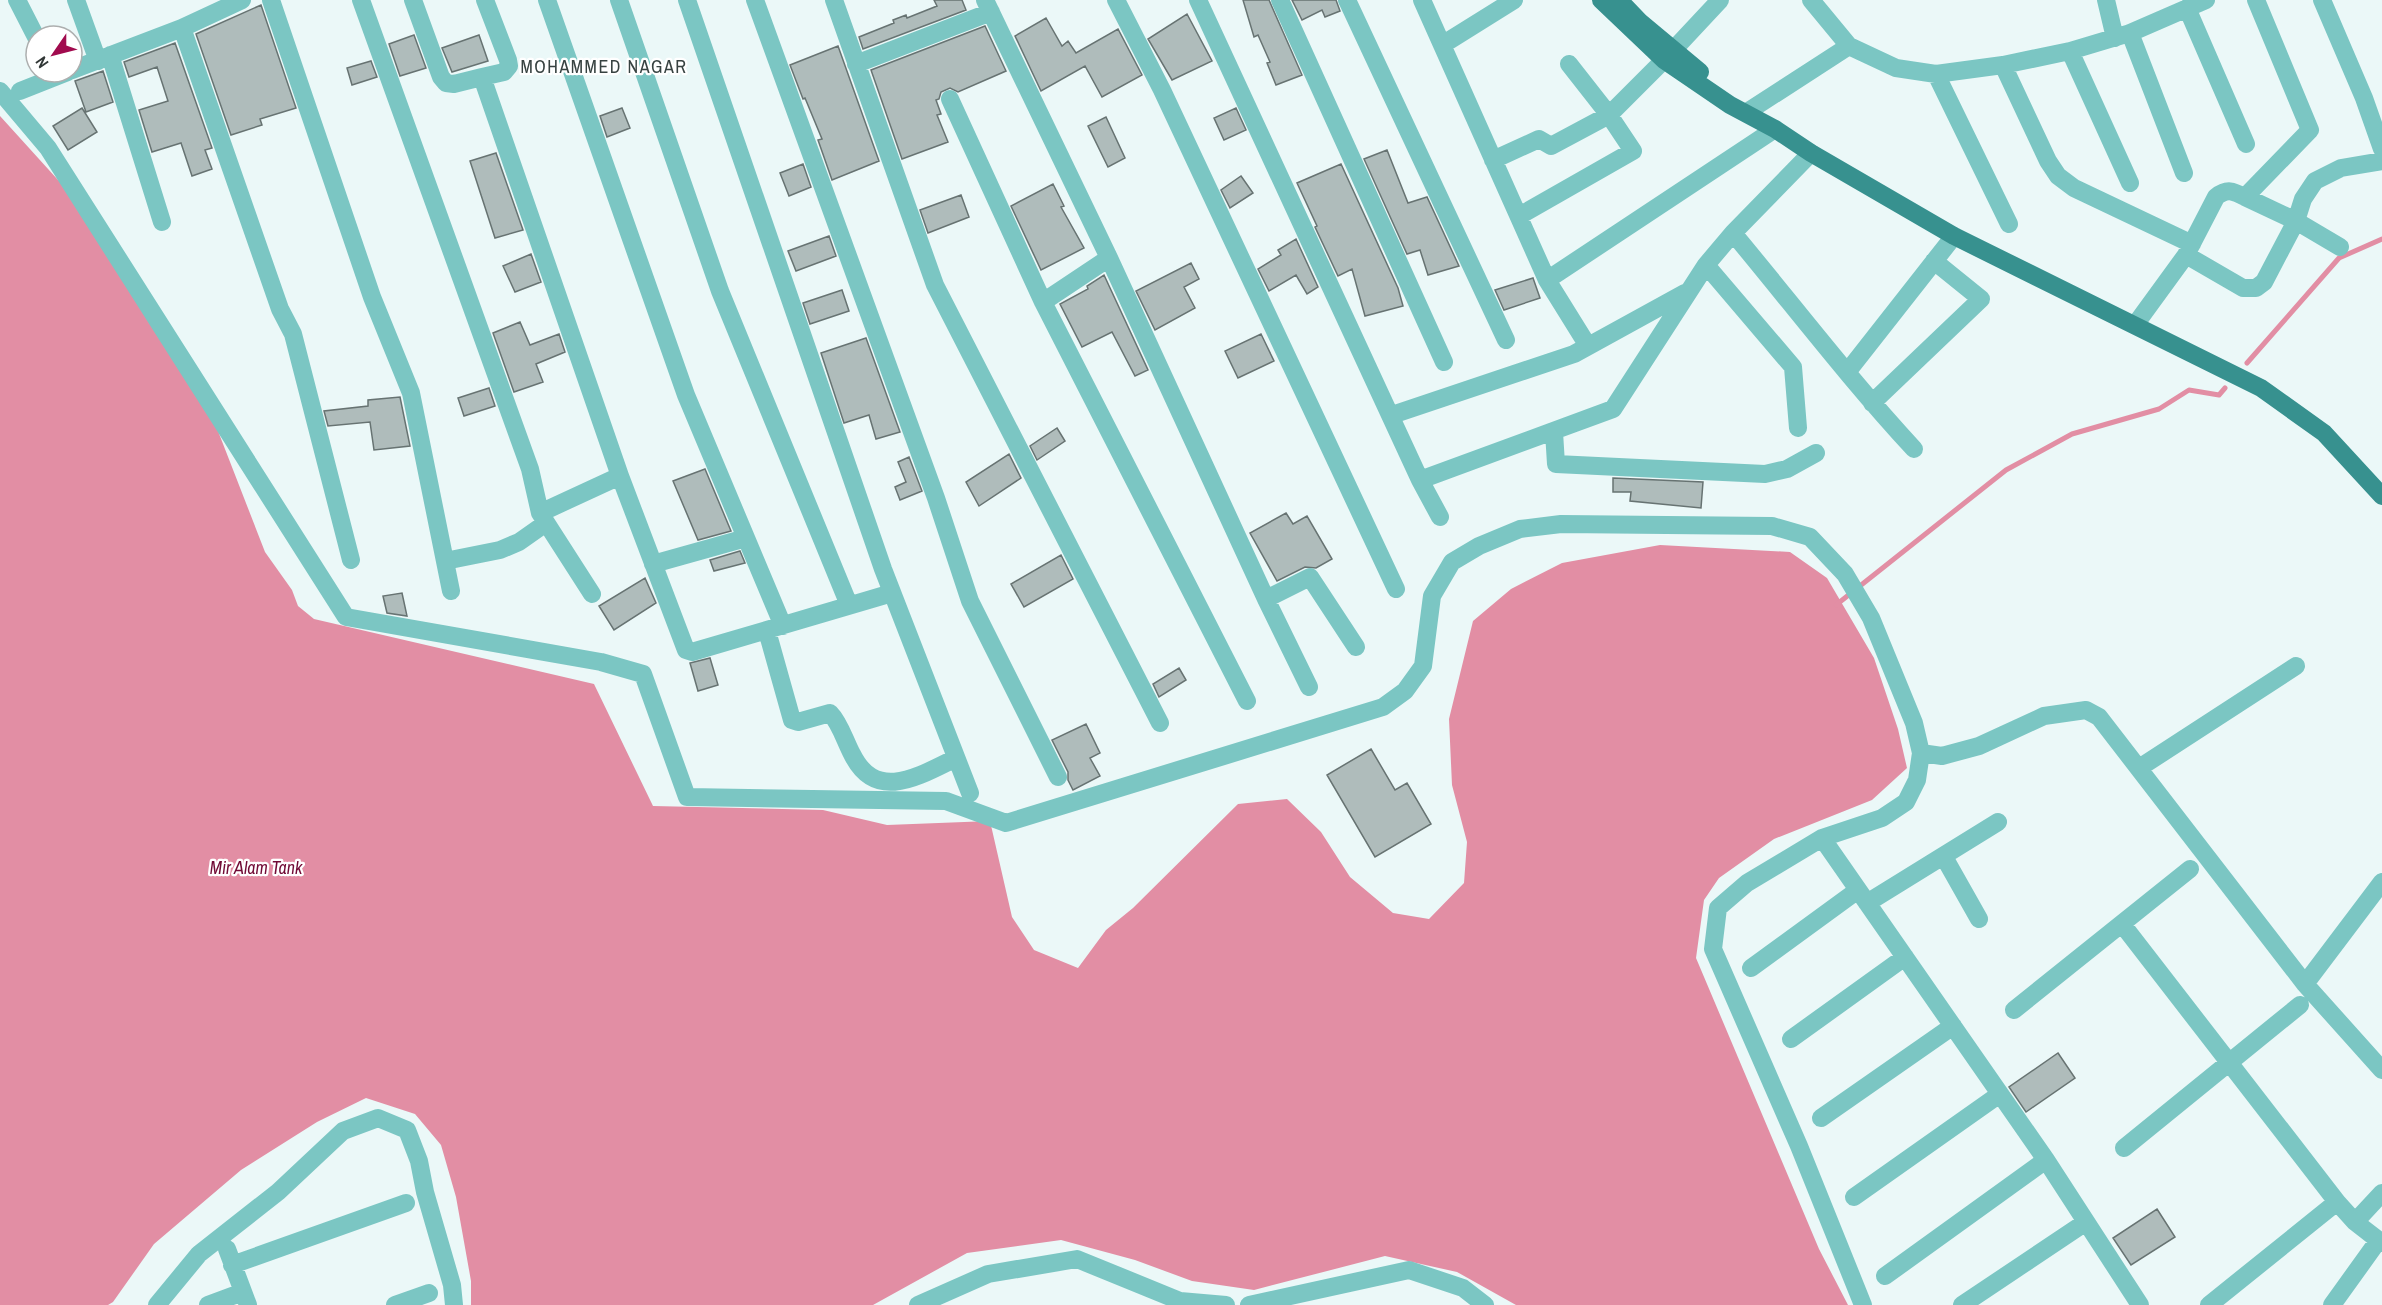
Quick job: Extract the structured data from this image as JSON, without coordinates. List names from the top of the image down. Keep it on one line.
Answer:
{"districts":["MOHAMMED NAGAR"],"water":["Mir Alam Tank"],"north":"bottom left"}
